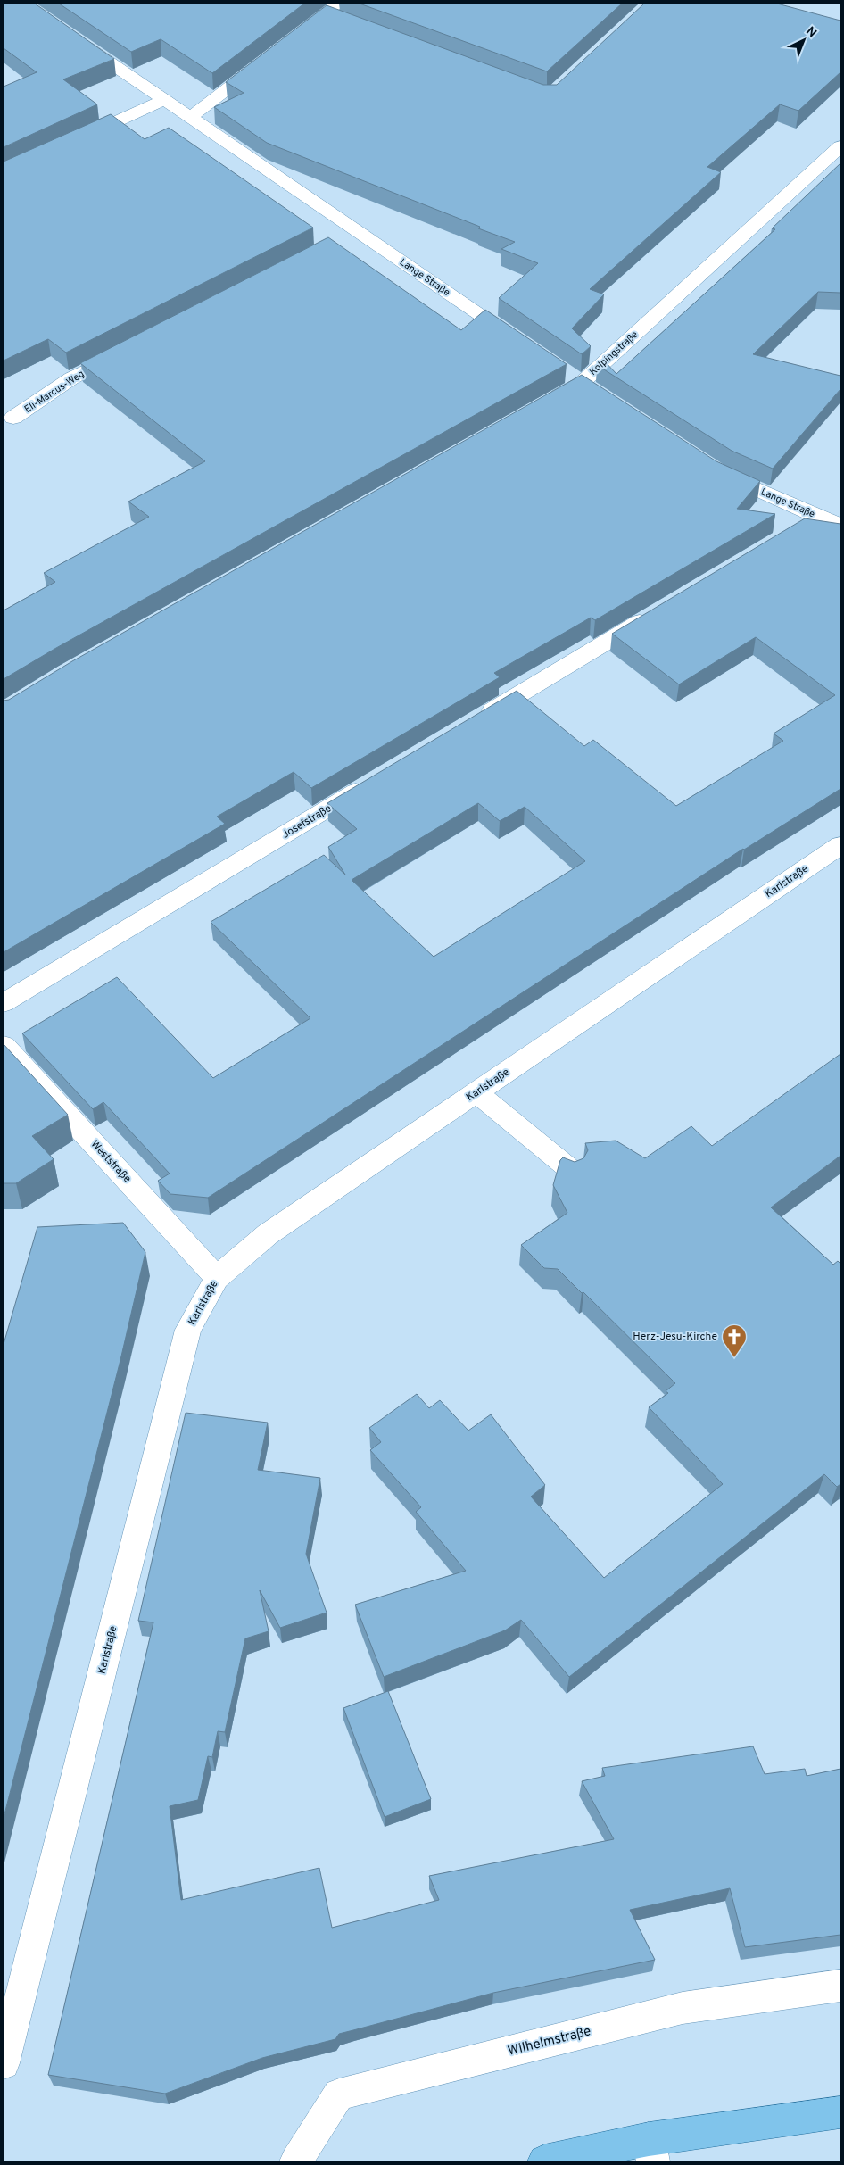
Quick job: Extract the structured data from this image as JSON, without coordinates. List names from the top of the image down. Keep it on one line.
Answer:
{"streets":{"street":["Lange Straße","Kolpingstraße","Eli-Marcus-Weg","Josefstraße","Karlstraße","Weststraße","Wilhelmstraße"]},"crossings":[["Karlstraße","Weststraße"]],"places":{"church":["Herz-Jesu-Kirche"]},"north":"top right"}
